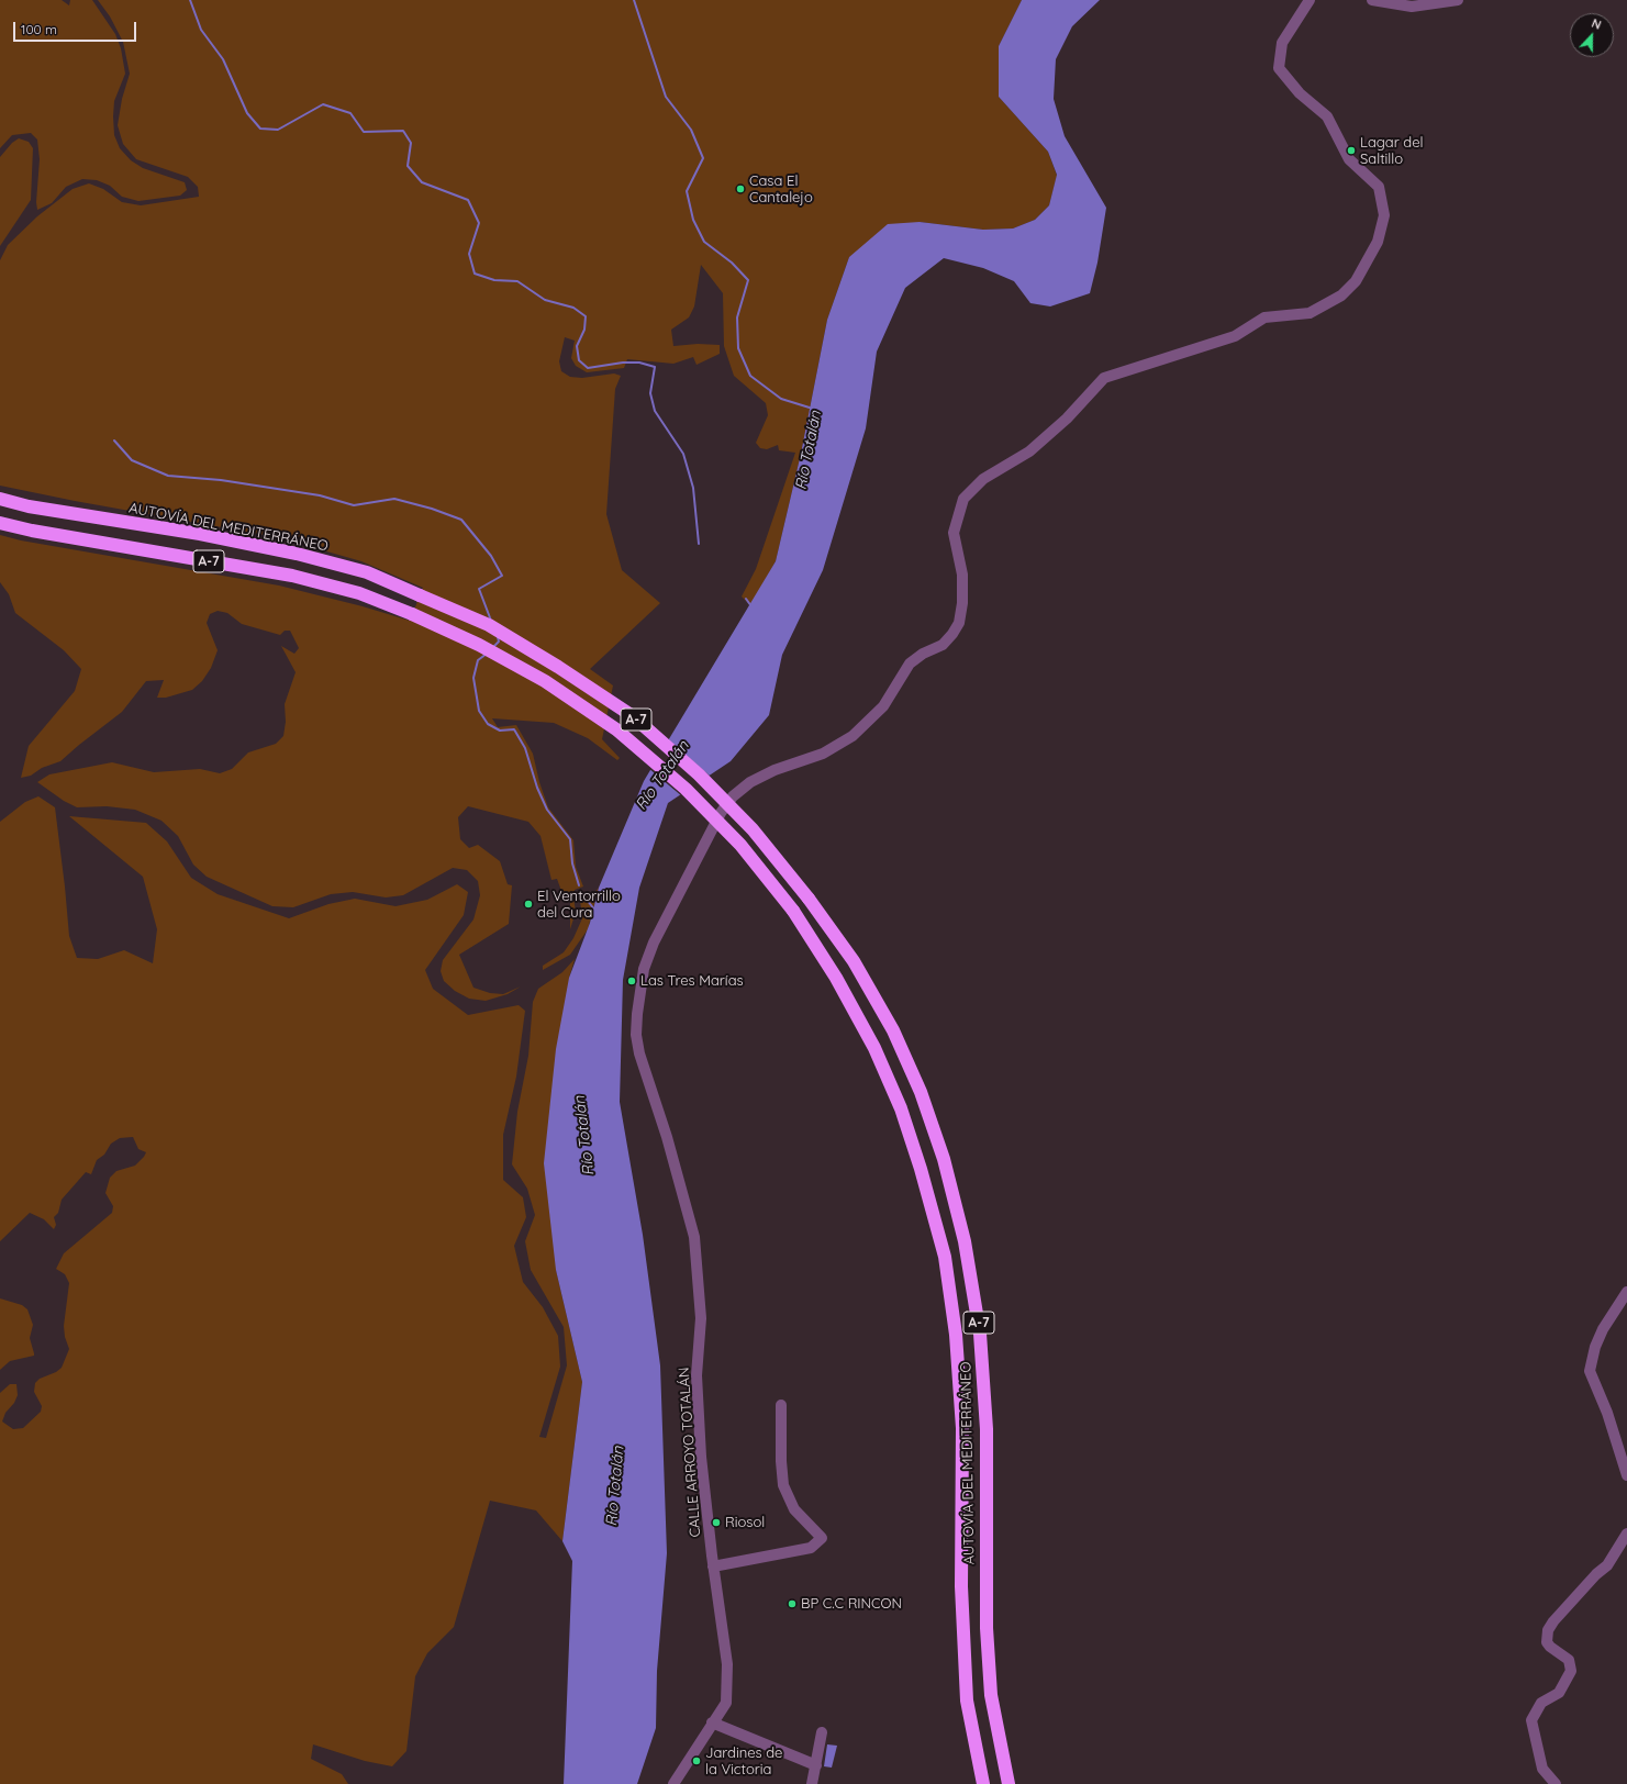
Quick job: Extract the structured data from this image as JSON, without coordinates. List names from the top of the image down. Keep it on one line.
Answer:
{"streets":{"highway":["AUTOVÍA DEL MEDITERRÁNEO","A-7"],"street":["CALLE ARROYO TOTALÁN"]},"water":["Río Totalán"],"places":["Lagar del Saltillo","Casa El Cantalejo","El Ventorrillo del Cura","Las Tres Marías","Riosol","BP C.C RINCON","Jardines de la Victoria"],"scale_bar":"100 m","north":"top"}
